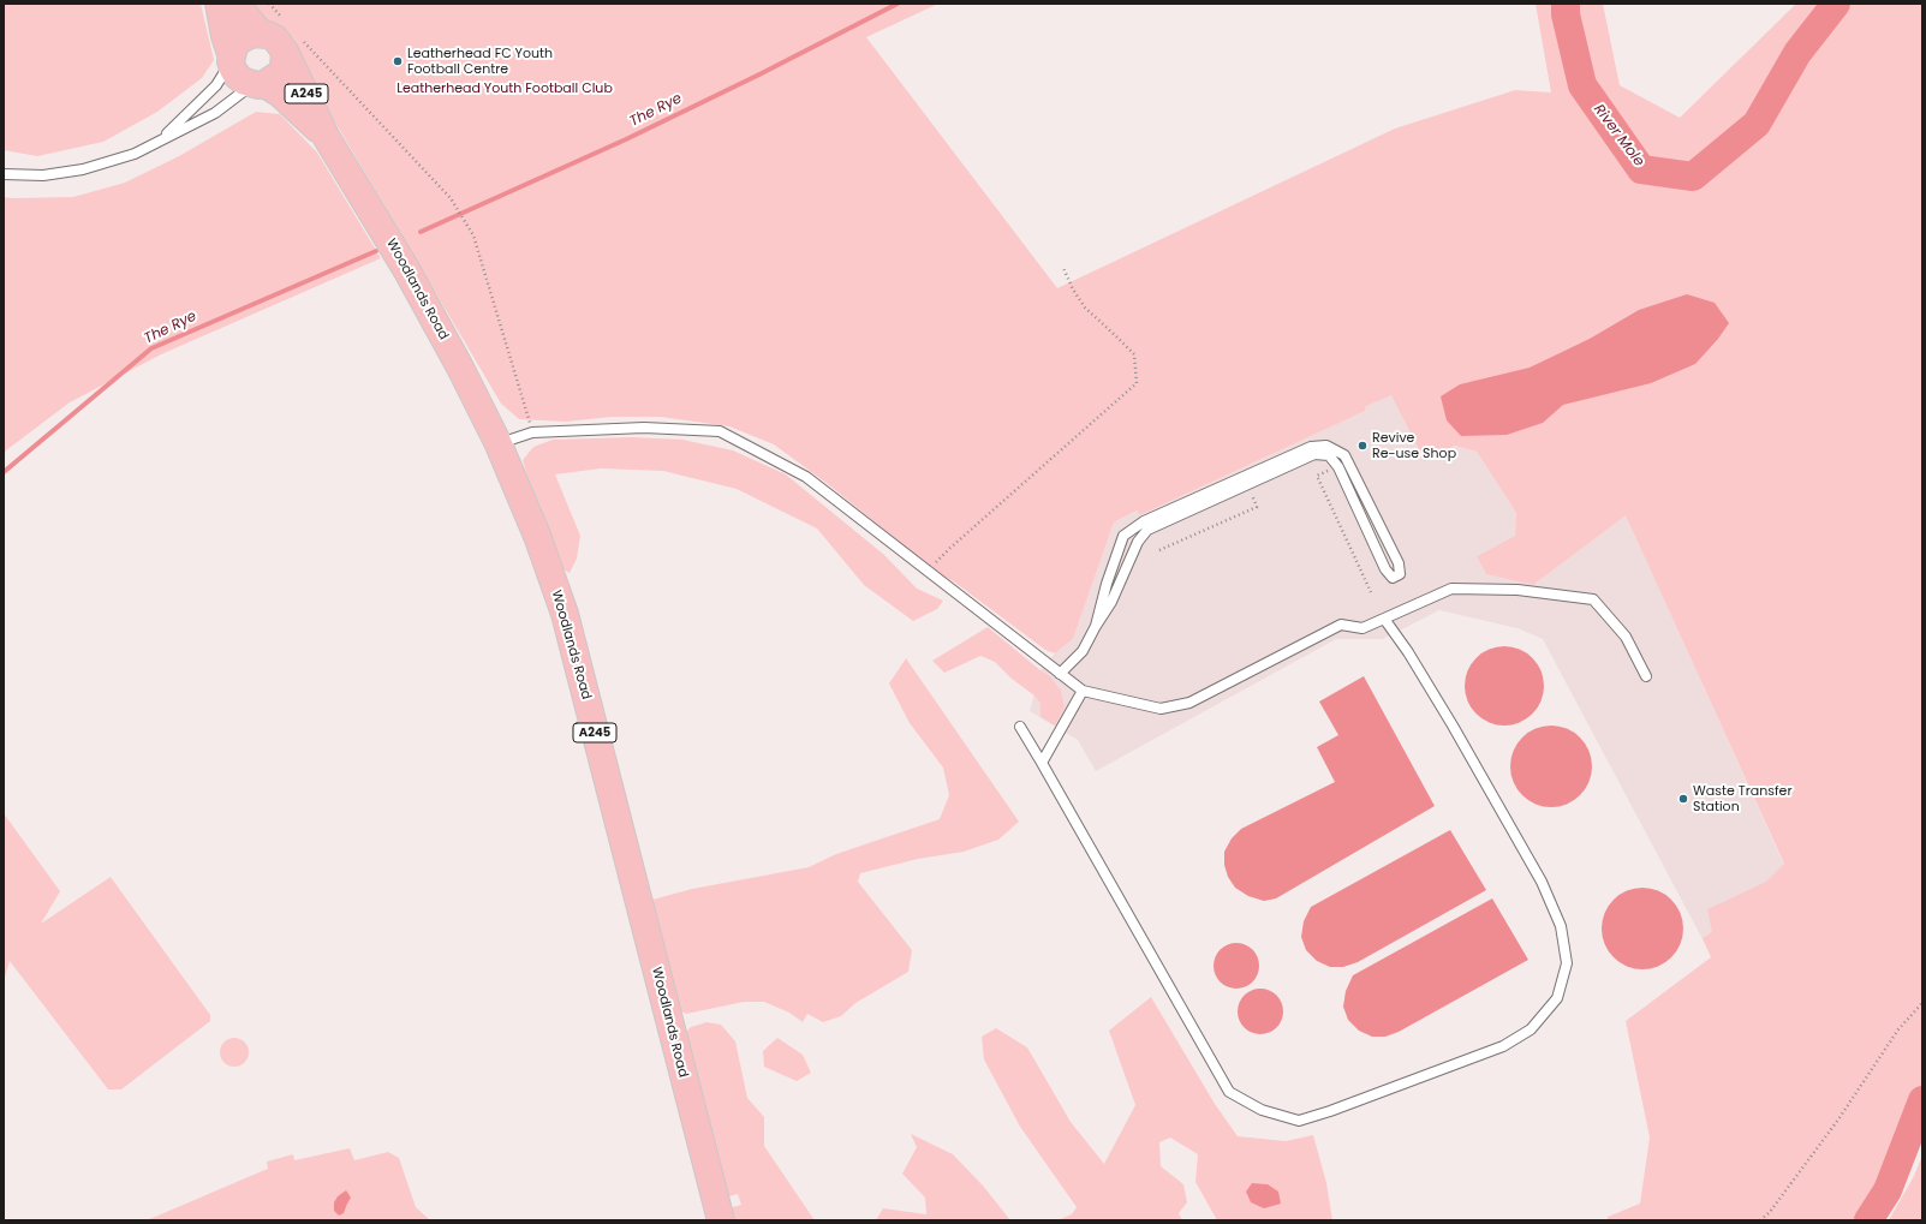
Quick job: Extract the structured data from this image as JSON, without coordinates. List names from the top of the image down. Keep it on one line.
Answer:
{"streets":{"main road":["A245","Woodlands Road"]},"water":["The Rye","River Mole"],"parks":["Leatherhead Youth Football Club"],"places":["Leatherhead FC Youth Football Centre","Revive Re-use Shop","Waste Transfer Station"]}
